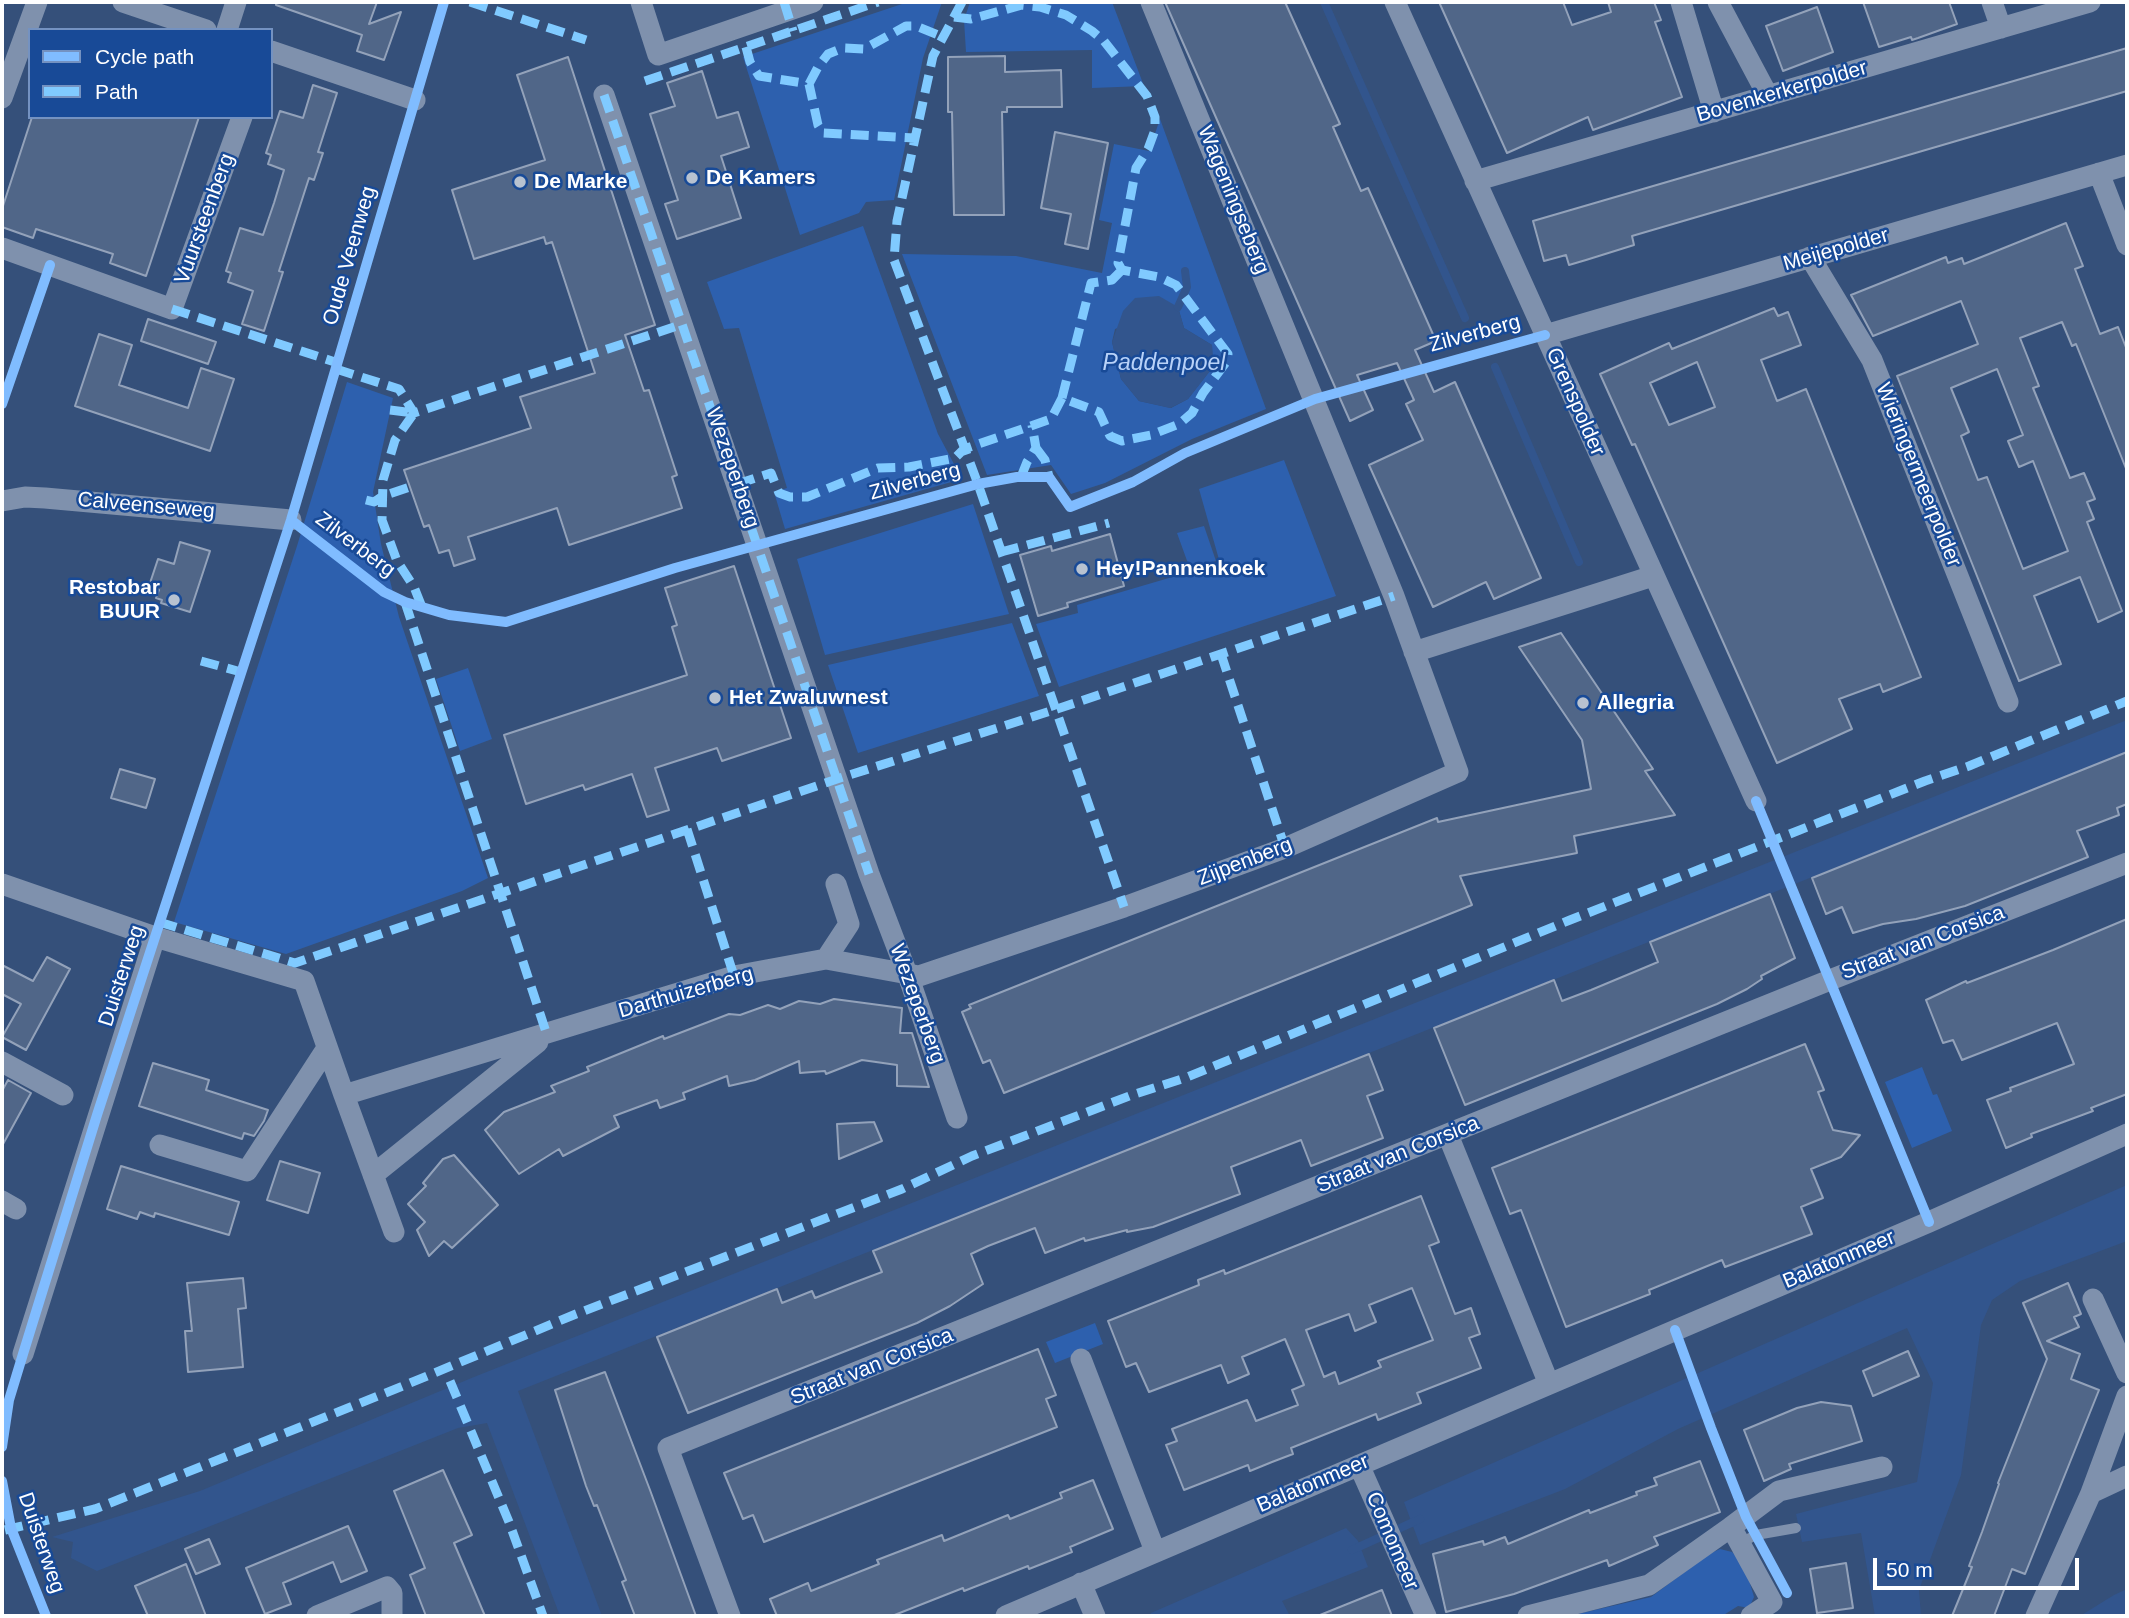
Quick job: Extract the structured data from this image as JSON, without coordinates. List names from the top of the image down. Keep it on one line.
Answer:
{"streets":{"street":["Bovenkerkerpolder","Wageningseberg","Vuursteenberg","Meijepolder","Grenspolder","Wezeperberg","Wieringermeerpolder","Calveenseweg","Zijpenberg","Straat van Corsica","Duisterweg","Darthuizerberg","Balatonmeer","Comomeer"],"cycle path":["Oude Veenweg","Zilverberg"]},"crossings":[["Bovenkerkerpolder","Grenspolder"],["Wageningseberg","Zijpenberg"],["Meijepolder","Grenspolder"],["Meijepolder","Wieringermeerpolder"],["Wezeperberg","Zijpenberg"],["Wezeperberg","Darthuizerberg"],["Zijpenberg","Darthuizerberg"],["Balatonmeer","Comomeer"]],"water":["Paddenpoel"],"places":["De Kamers","De Marke","Hey!Pannenkoek","Restobar BUUR","Het Zwaluwnest","Allegria"],"legend":["Cycle path","Path"],"scale_bar":"50 m"}
